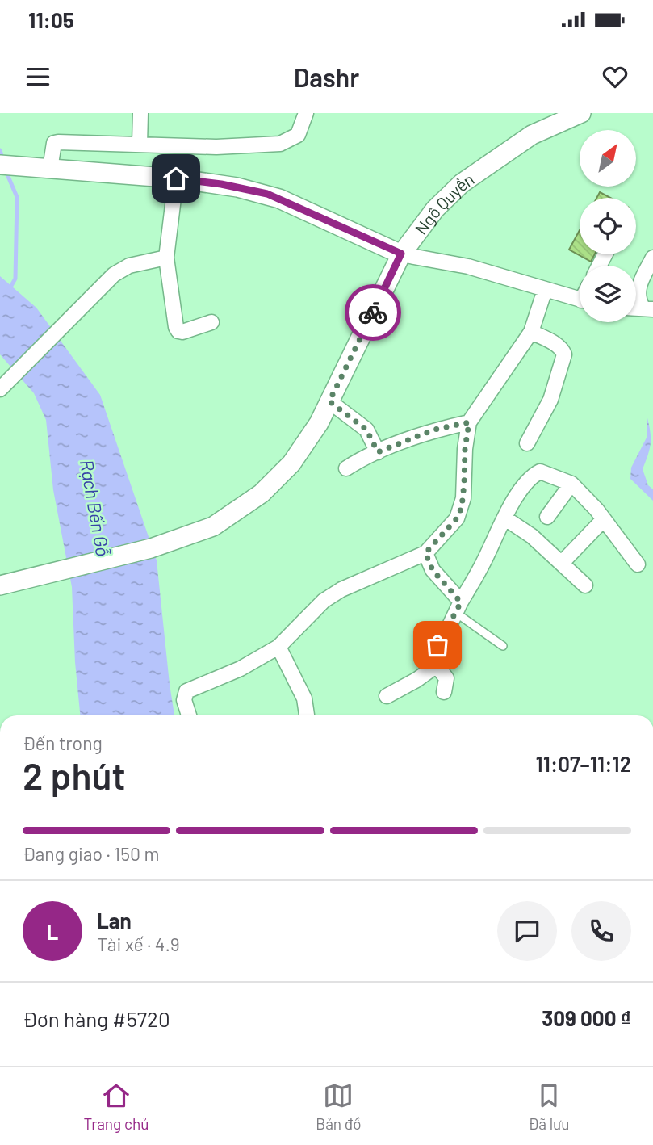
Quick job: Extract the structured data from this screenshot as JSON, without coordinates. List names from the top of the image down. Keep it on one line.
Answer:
{"streets":{"street":["Ngô Quyền"]},"water":["Rạch Bến Gỗ"],"north":"top right","page":{"status":"11:05","header":"Dashr","heading":["2 phút","Đến trong","11:07–11:12"],"panel":["Lan","Tài xế · 4.9","Đơn hàng #5720","309 000 ₫"],"bar":"Đang giao · 150 m","round":"L","tabs":["Trang chủ","Bản đồ","Đã lưu"]}}
